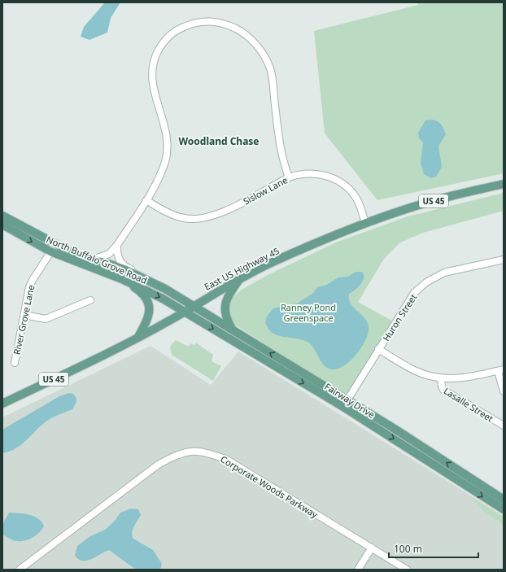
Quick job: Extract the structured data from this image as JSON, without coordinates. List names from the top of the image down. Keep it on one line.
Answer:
{"streets":{"main road":["US 45","North Buffalo Grove Road","East US Highway 45","Fairway Drive"],"street":["Sislow Lane","Huron Street","River Grove Lane","Lasalle Street","Corporate Woods Parkway"]},"crossings":[["Sislow Lane","East US Highway 45"],["North Buffalo Grove Road","East US Highway 45"],["North Buffalo Grove Road","River Grove Lane"],["North Buffalo Grove Road","Fairway Drive"],["East US Highway 45","Fairway Drive"],["Huron Street","Fairway Drive"]],"districts":["Woodland Chase"],"parks":["Ranney Pond Greenspace"],"scale_bar":"100 m"}
